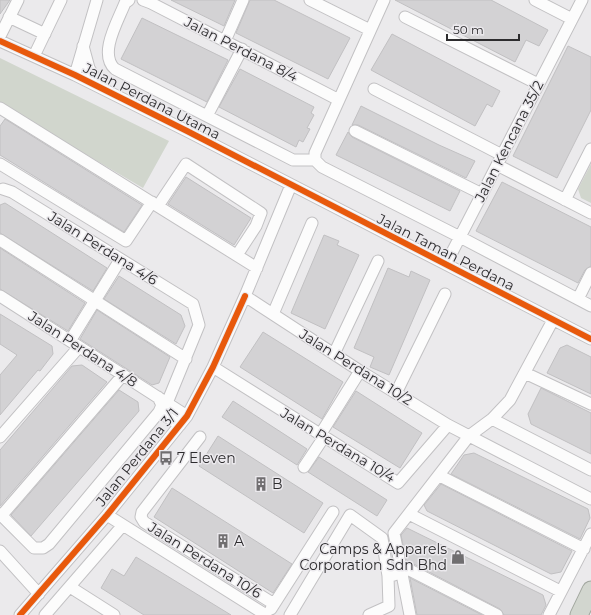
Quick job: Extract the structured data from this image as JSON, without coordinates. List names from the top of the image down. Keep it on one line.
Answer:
{"streets":{"street":["Jalan Perdana 8/4","Jalan Perdana Utama","Jalan Kencana 35/2","Jalan Perdana 4/6","Jalan Taman Perdana","Jalan Perdana 4/8","Jalan Perdana 10/2","Jalan Perdana 10/4","Jalan Perdana 3/1","Jalan Perdana 10/6"]},"crossings":[["Jalan Perdana Utama","Jalan Taman Perdana"],["Jalan Perdana Utama","Jalan Perdana 3/1"],["Jalan Kencana 35/2","Jalan Taman Perdana"],["Jalan Taman Perdana","Jalan Perdana 3/1"],["Jalan Perdana 4/8","Jalan Perdana 3/1"],["Jalan Perdana 10/2","Jalan Perdana 10/4"],["Jalan Perdana 10/2","Jalan Perdana 3/1"],["Jalan Perdana 10/4","Jalan Perdana 3/1"]],"places":{"bus stop":["7 Eleven"],"building":["B","A"],"shop":["Camps & Apparels Corporation Sdn Bhd"]},"scale_bar":"50 m"}
